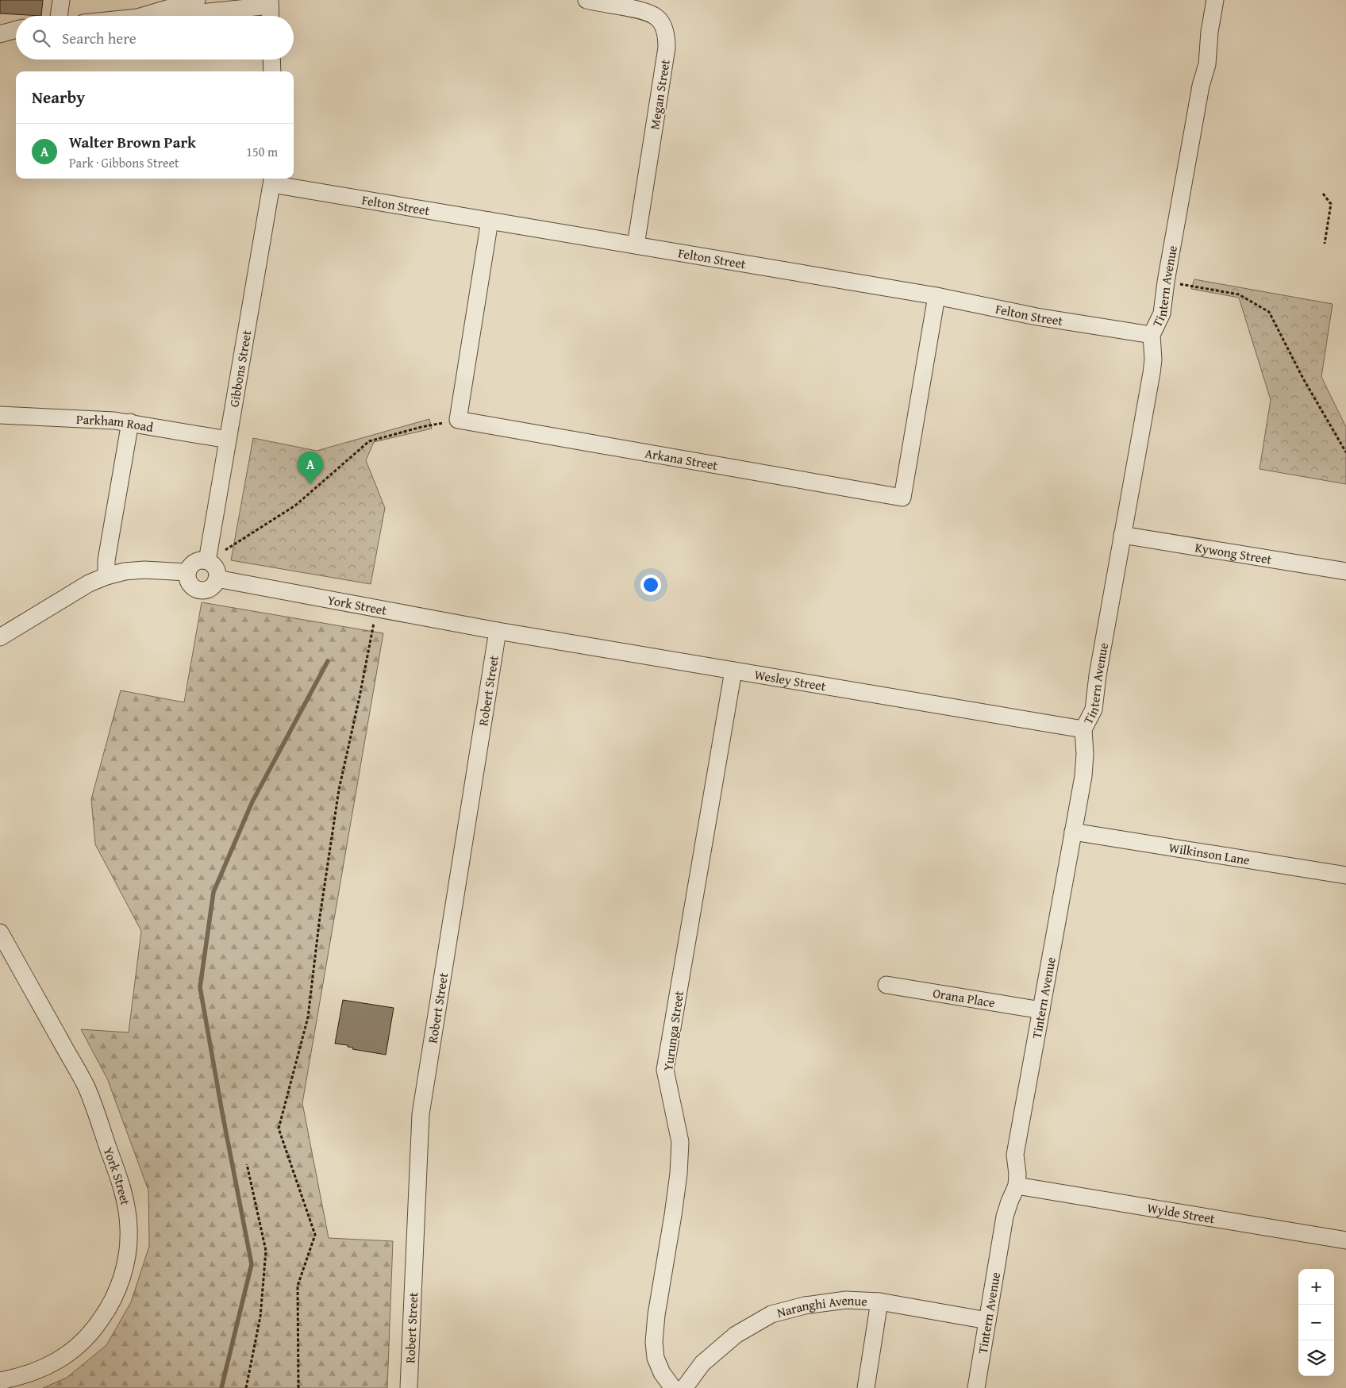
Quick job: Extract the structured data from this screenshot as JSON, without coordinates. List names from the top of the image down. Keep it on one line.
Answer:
{"streets":{"street":["Megan Street","Felton Street","Tintern Avenue","Gibbons Street","Parkham Road","Arkana Street","Kywong Street","York Street","Wesley Street","Robert Street","Wilkinson Lane","Orana Place","Yurunga Street","Wylde Street","Naranghi Avenue"]},"crossings":[["Megan Street","Felton Street"],["Felton Street","Tintern Avenue"],["Felton Street","Gibbons Street"],["Felton Street","Arkana Street"],["Tintern Avenue","Kywong Street"],["Tintern Avenue","Wesley Street"],["Tintern Avenue","Wilkinson Lane"],["Tintern Avenue","Orana Place"],["Tintern Avenue","Wylde Street"],["Tintern Avenue","Naranghi Avenue"],["Gibbons Street","Parkham Road"],["Gibbons Street","York Street"],["York Street","Wesley Street"],["York Street","Robert Street"],["Wesley Street","Robert Street"],["Wesley Street","Yurunga Street"]],"page":{"search":"Search here","heading":"Nearby","list":[{"mark":"A","name":"Walter Brown Park","note":"Park · Gibbons Street","value":"150 m"}],"pins":"A","map_buttons":["+","−"]}}
